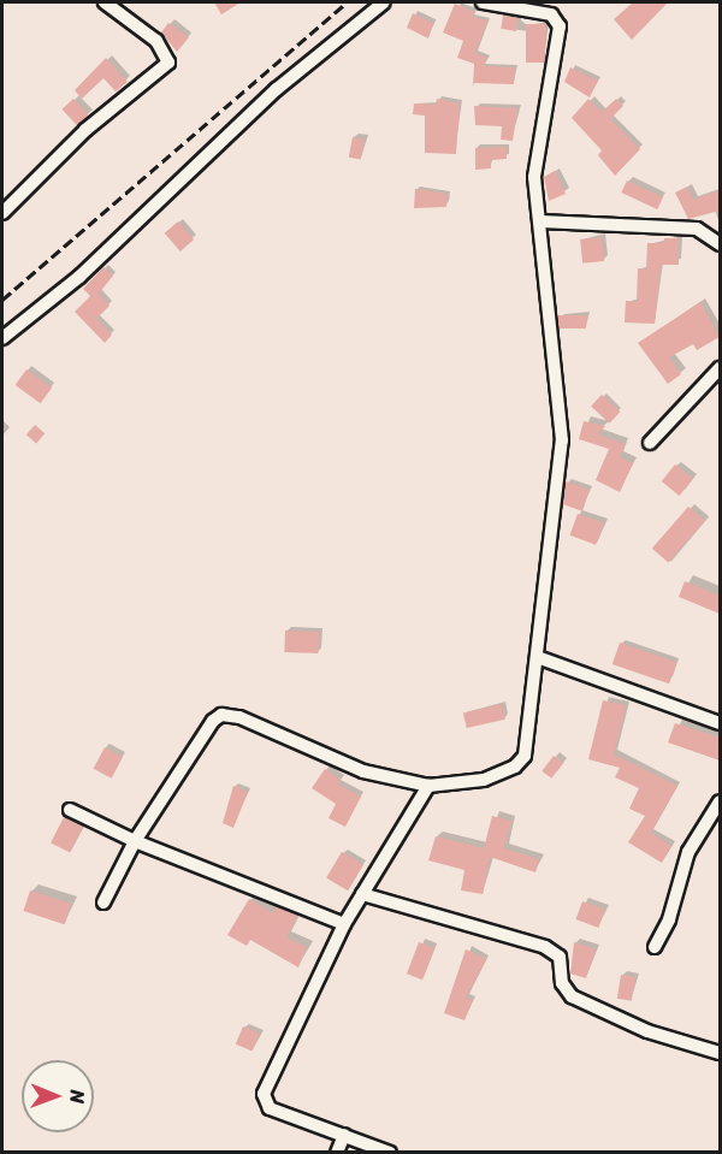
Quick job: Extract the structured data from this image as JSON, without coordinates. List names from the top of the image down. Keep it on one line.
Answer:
{"north":"right"}
